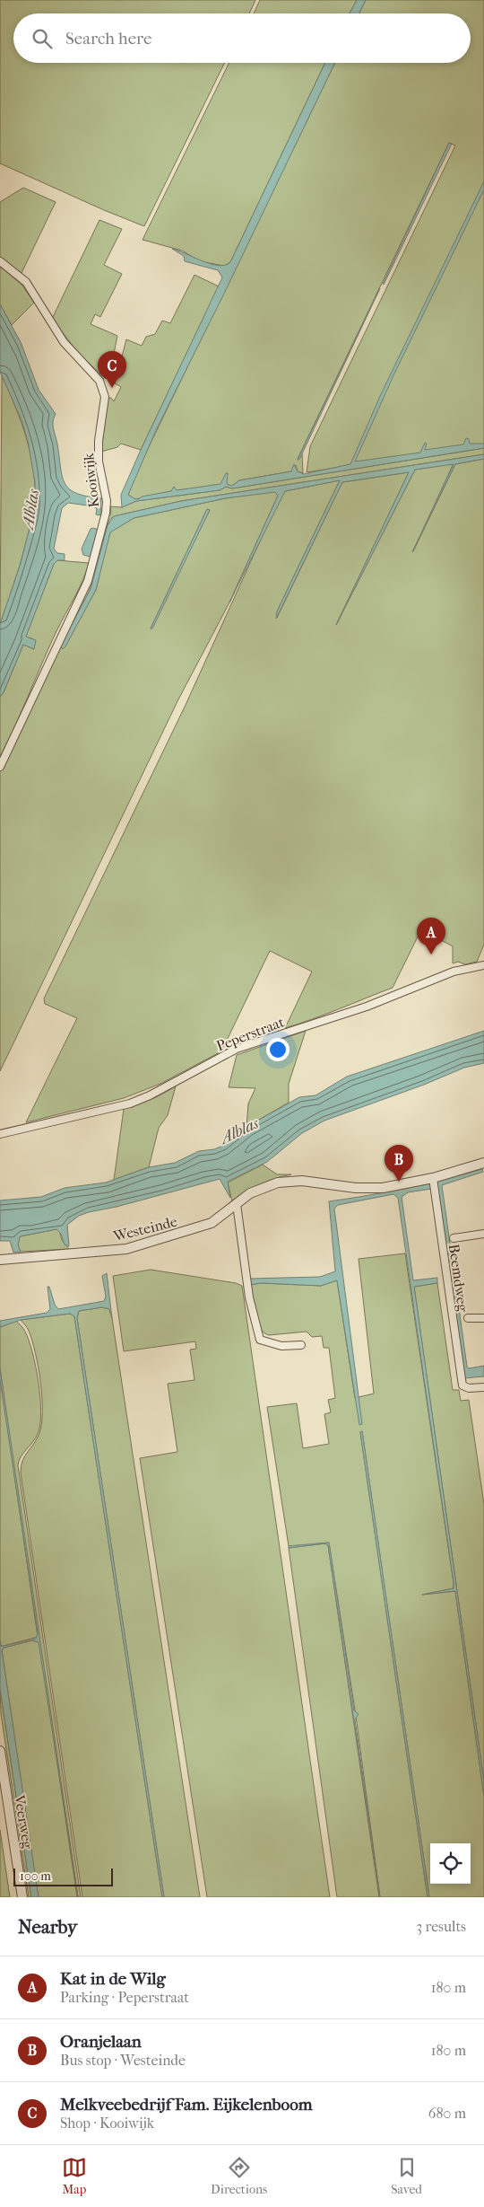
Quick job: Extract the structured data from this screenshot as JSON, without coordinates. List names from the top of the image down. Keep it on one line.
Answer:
{"streets":{"street":["Kooiwijk","Peperstraat","Westeinde","Beemdweg","Veerweg"]},"crossings":[["Westeinde","Beemdweg"]],"water":["Alblas"],"scale_bar":"100 m","page":{"search":"Search here","pins":["C","A","B"],"scale":"100 m","heading":["Nearby","3 results"],"list":[{"mark":"A","name":"Kat in de Wilg","note":"Parking · Peperstraat","value":"180 m"},{"mark":"B","name":"Oranjelaan","note":"Bus stop · Westeinde","value":"180 m"},{"mark":"C","name":"Melkveebedrijf Fam. Eijkelenboom","note":"Shop · Kooiwijk","value":"680 m"}],"nav":["Map","Directions","Saved"]}}
